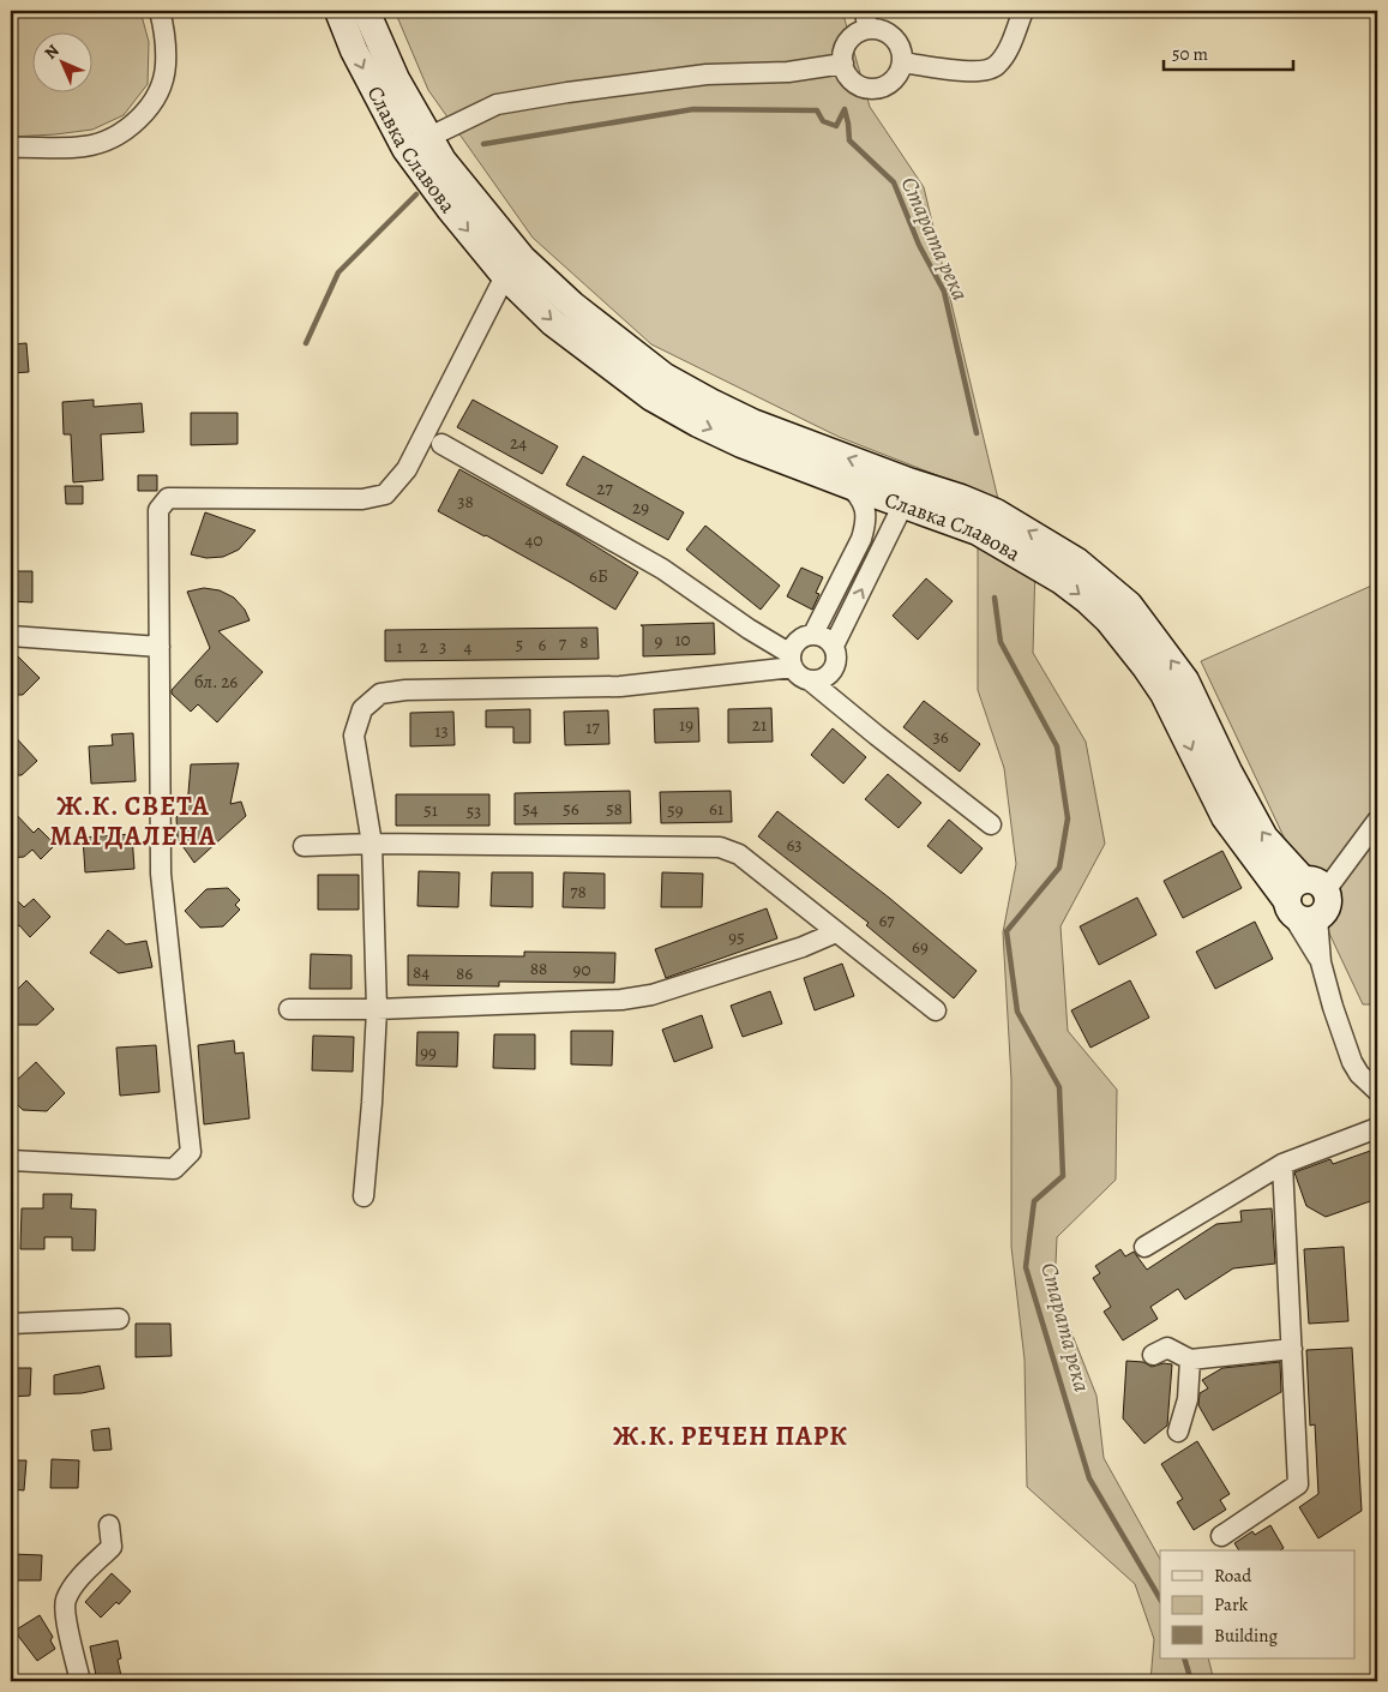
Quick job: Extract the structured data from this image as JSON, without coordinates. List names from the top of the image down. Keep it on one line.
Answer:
{"streets":{"street":["Славка Славова"]},"districts":["Ж.К. СВЕТА МАГДАЛЕНА","Ж.К. РЕЧЕН ПАРК"],"water":["Старата река"],"house_numbers":["24","27","38","29","40","6Б","10","9","8","7","5","6","1","2","3","4","бл. 26","19","21","17","13","36","54","56","58","61","51","59","53","63","78","67","95","69","88","90","84","86","99"],"legend":["Road","Park","Building"],"scale_bar":"50 m","north":"top left"}
